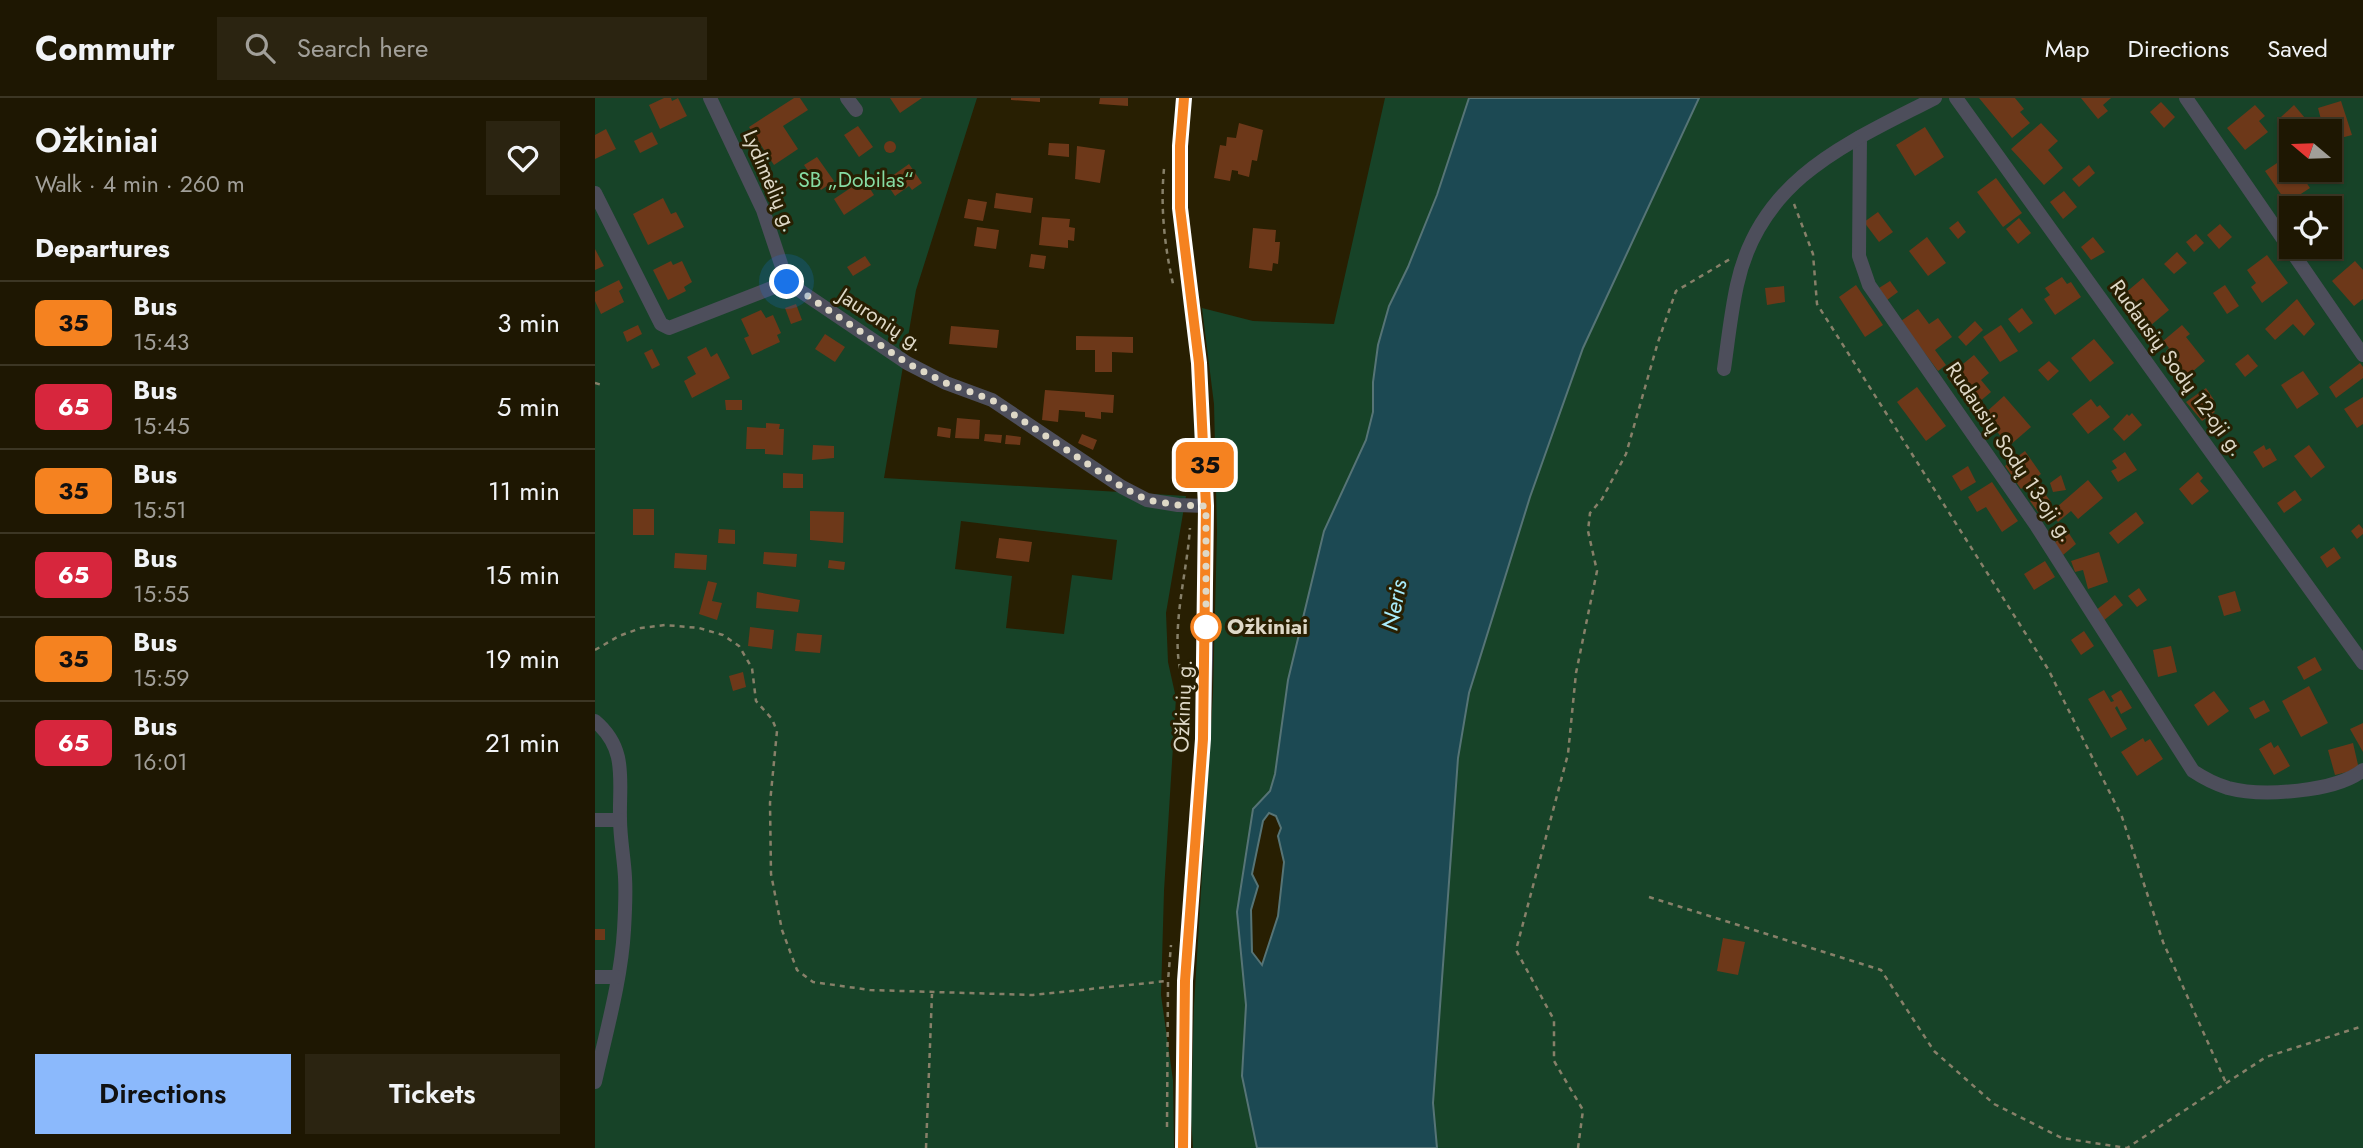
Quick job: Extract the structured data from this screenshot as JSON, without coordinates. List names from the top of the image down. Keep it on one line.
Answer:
{"streets":{"street":["Lydimėlių g.","Jauronių g.","Rudausių Sodų 12-oji g.","Rudausių Sodų 13-oji g.","Ožkinių g."]},"crossings":[["Lydimėlių g.","Jauronių g."],["Jauronių g.","Ožkinių g."]],"water":["Neris"],"parks":["SB „Dobilas“"],"places":["Ožkiniai"],"lines":["bus line 35"],"north":"left","page":{"header":"Commutr","search":"Search here","nav":["Map","Directions","Saved"],"heading":[["Ožkiniai","Walk · 4 min · 260 m"],"Departures"],"on_map":"35","list":[{"mark":"35","name":"Bus","note":"15:43","value":"3 min"},{"mark":"65","name":"Bus","note":"15:45","value":"5 min"},{"mark":"35","name":"Bus","note":"15:51","value":"11 min"},{"mark":"65","name":"Bus","note":"15:55","value":"15 min"},{"mark":"35","name":"Bus","note":"15:59","value":"19 min"},{"mark":"65","name":"Bus","note":"16:01","value":"21 min"}],"buttons":["Directions","Tickets"]}}
